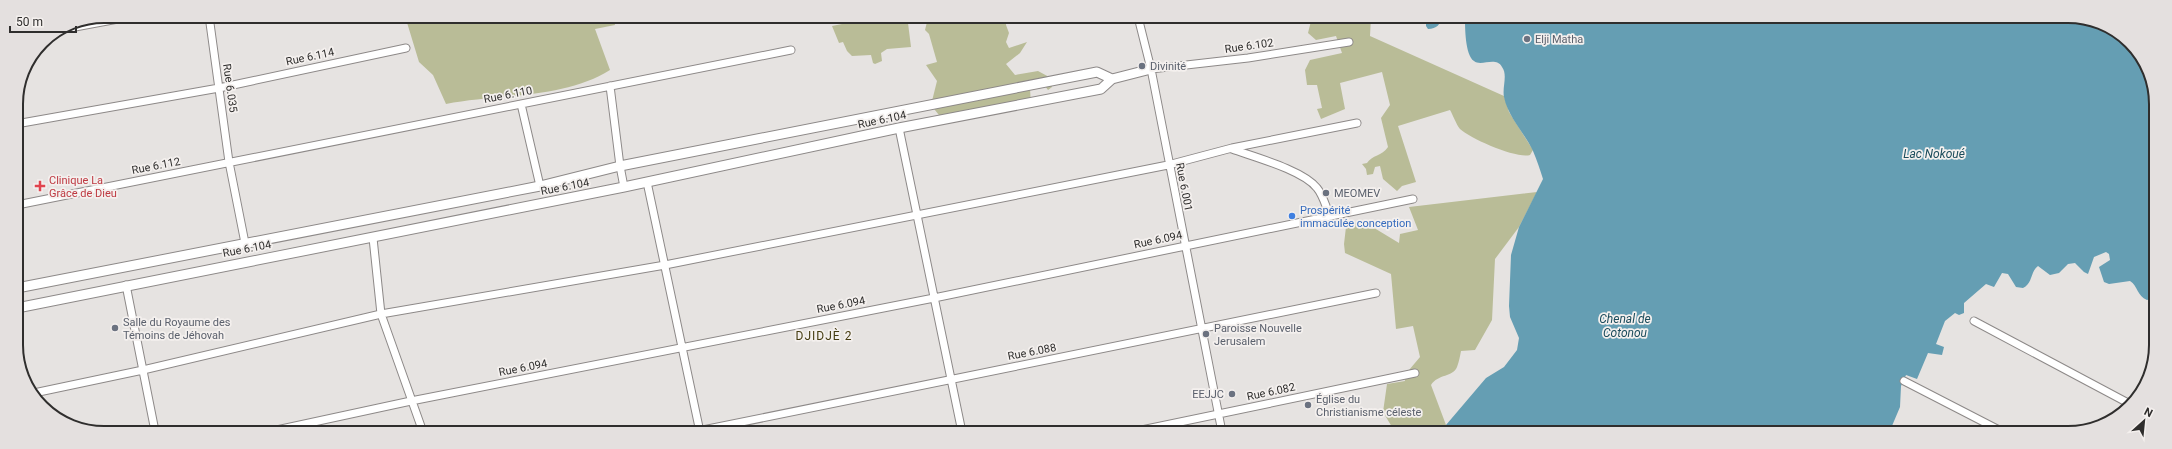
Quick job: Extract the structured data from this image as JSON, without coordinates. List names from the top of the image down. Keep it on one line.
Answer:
{"streets":{"street":["Rue 6.102","Rue 6.114","Rue 6.035","Rue 6.110","Rue 6.104","Rue 6.112","Rue 6.001","Rue 6.094","Rue 6.088","Rue 6.082"]},"crossings":[["Rue 6.102","Rue 6.104"],["Rue 6.102","Rue 6.001"],["Rue 6.114","Rue 6.035"],["Rue 6.035","Rue 6.110"],["Rue 6.035","Rue 6.104"],["Rue 6.035","Rue 6.112"],["Rue 6.110","Rue 6.112"],["Rue 6.104","Rue 6.001"],["Rue 6.001","Rue 6.094"],["Rue 6.001","Rue 6.088"],["Rue 6.001","Rue 6.082"]],"districts":["DJIDJÈ 2"],"water":["Lac Nokoué","Chenal de Cotonou"],"places":{"other":["Elji Matha","Divinité","MEOMEV","Prospérité immaculée conception","Salle du Royaume des Témoins de Jéhovah","Paroisse Nouvelle Jerusalem","EEJJC","Église du Christianisme céleste"],"health":["Clinique La Grâce de Dieu"]},"scale_bar":"50 m","north":"top right"}
